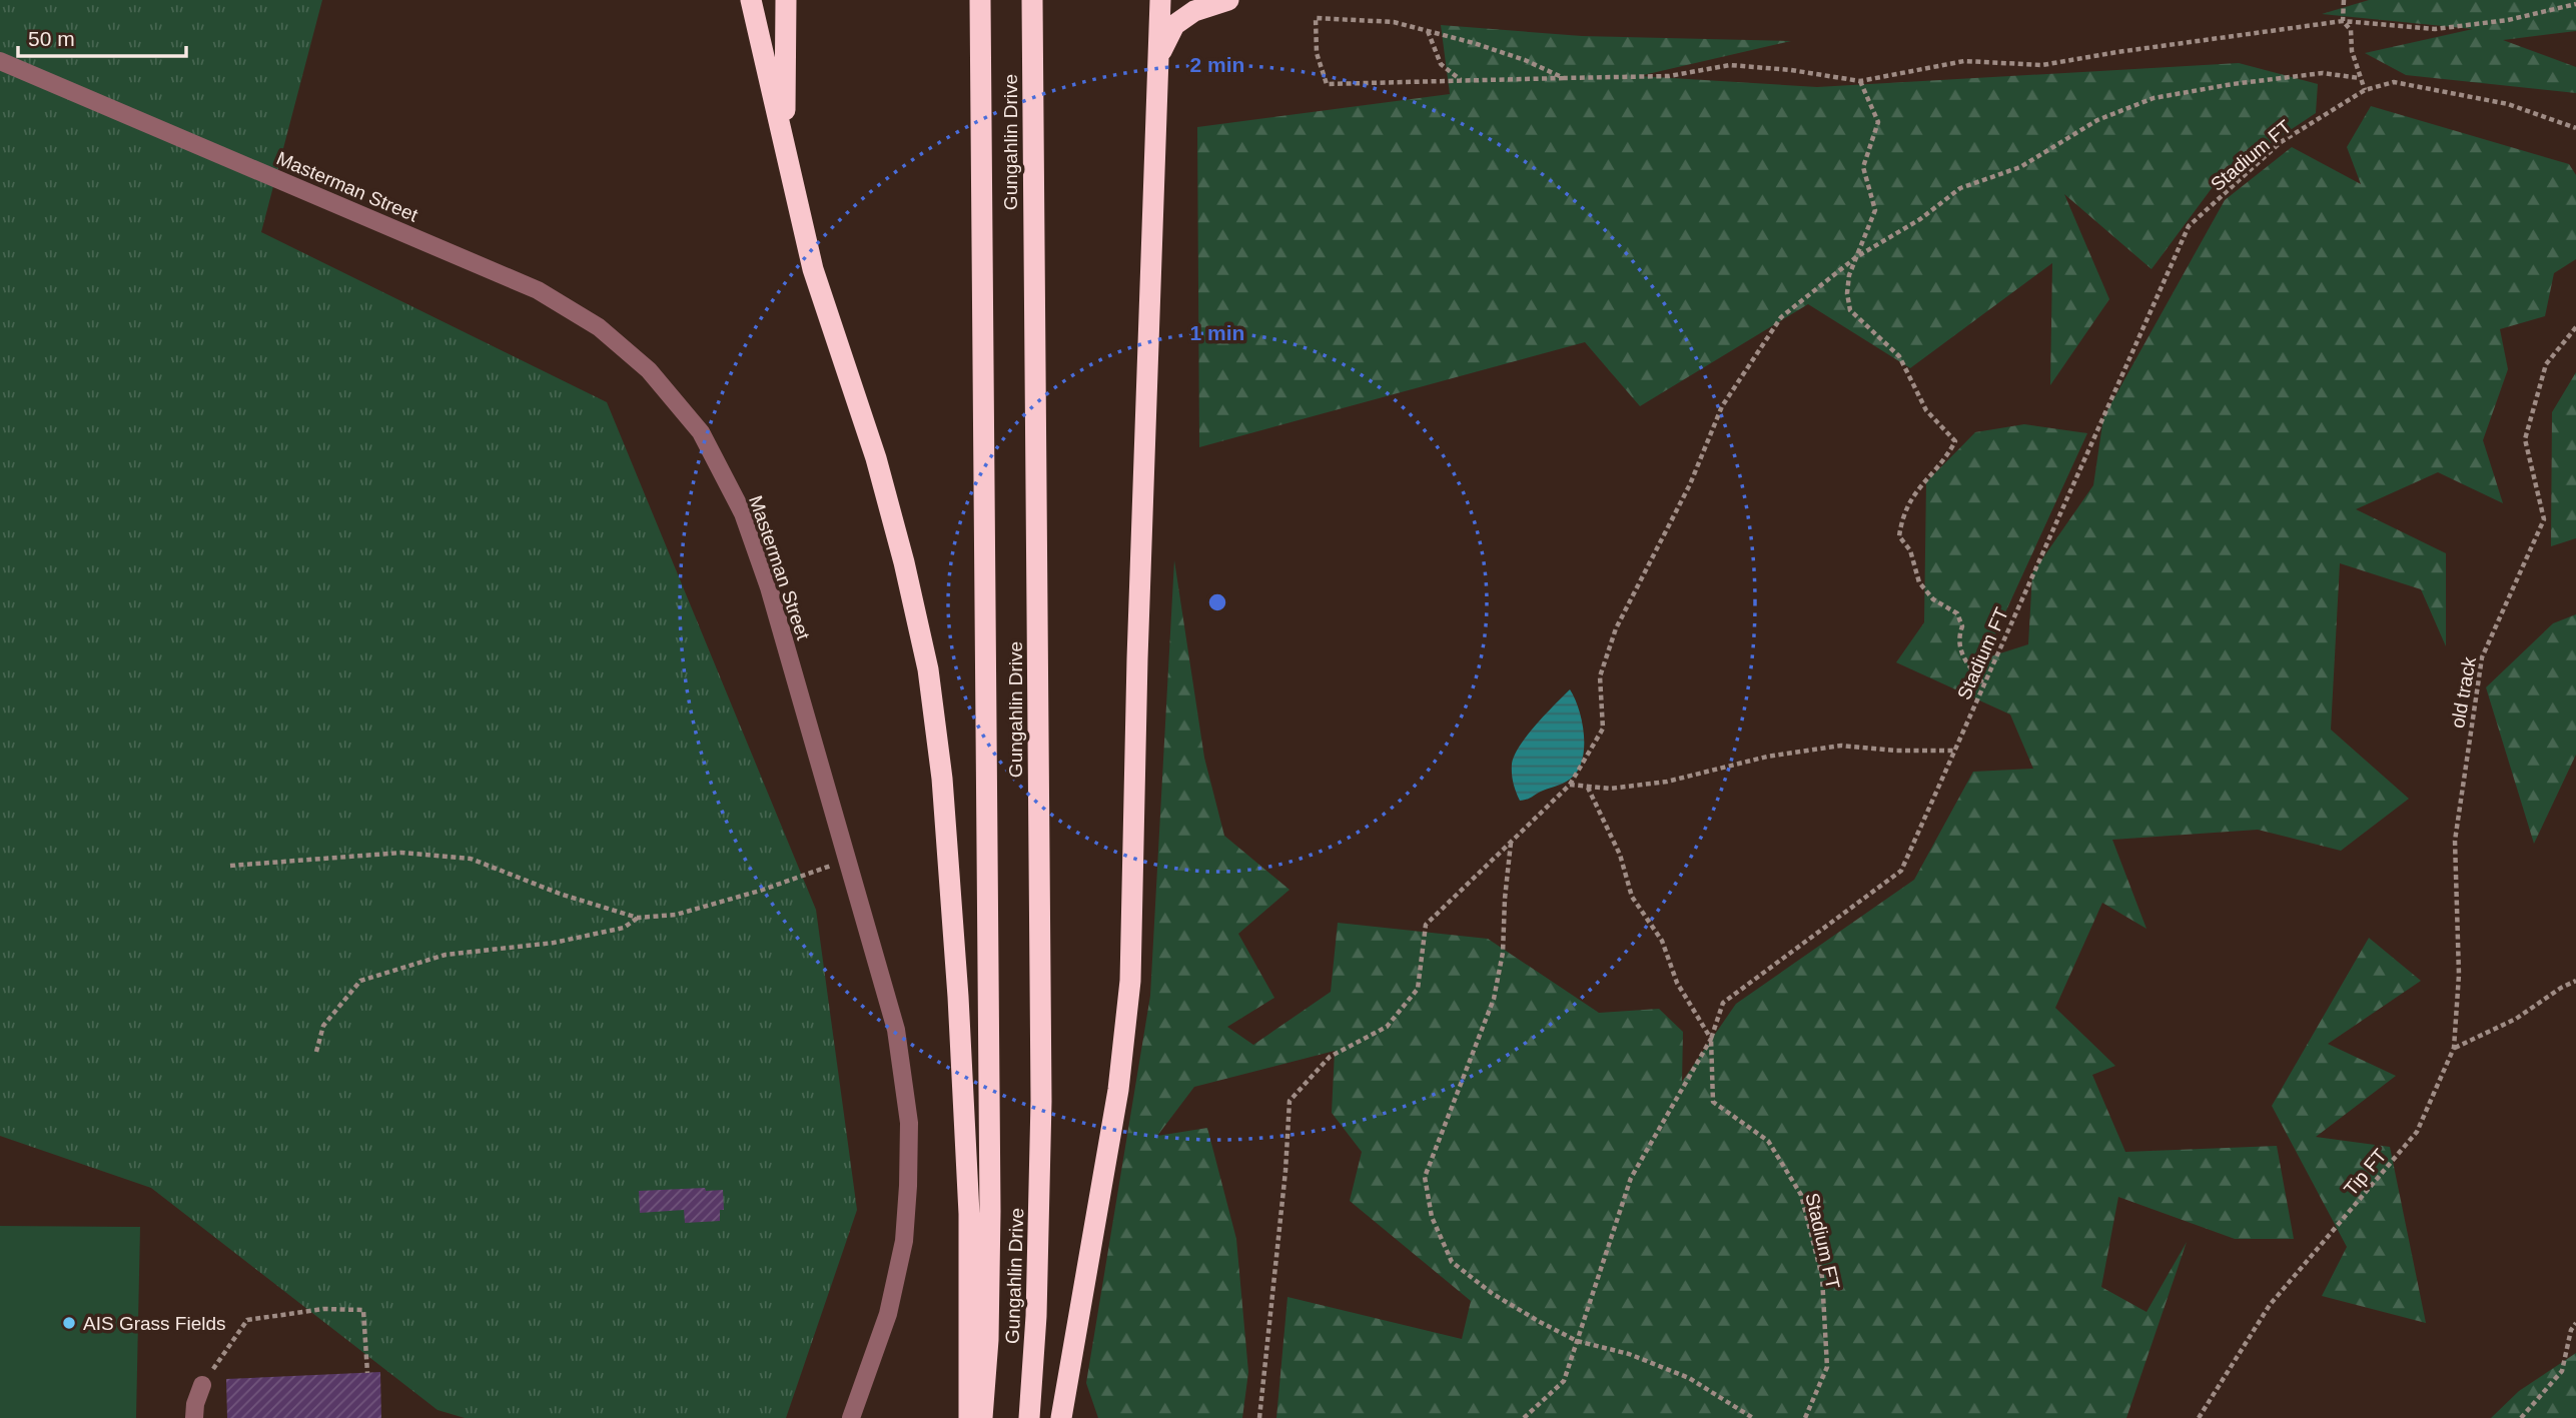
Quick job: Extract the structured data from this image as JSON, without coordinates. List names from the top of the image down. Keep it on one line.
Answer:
{"streets":{"highway":["Gungahlin Drive"],"street":["Masterman Street"],"path":["Stadium FT","old track","Tip FT"]},"crossings":[["old track","Tip FT"]],"places":["AIS Grass Fields"],"scale_bar":"50 m","rings":["2 min","1 min"]}
